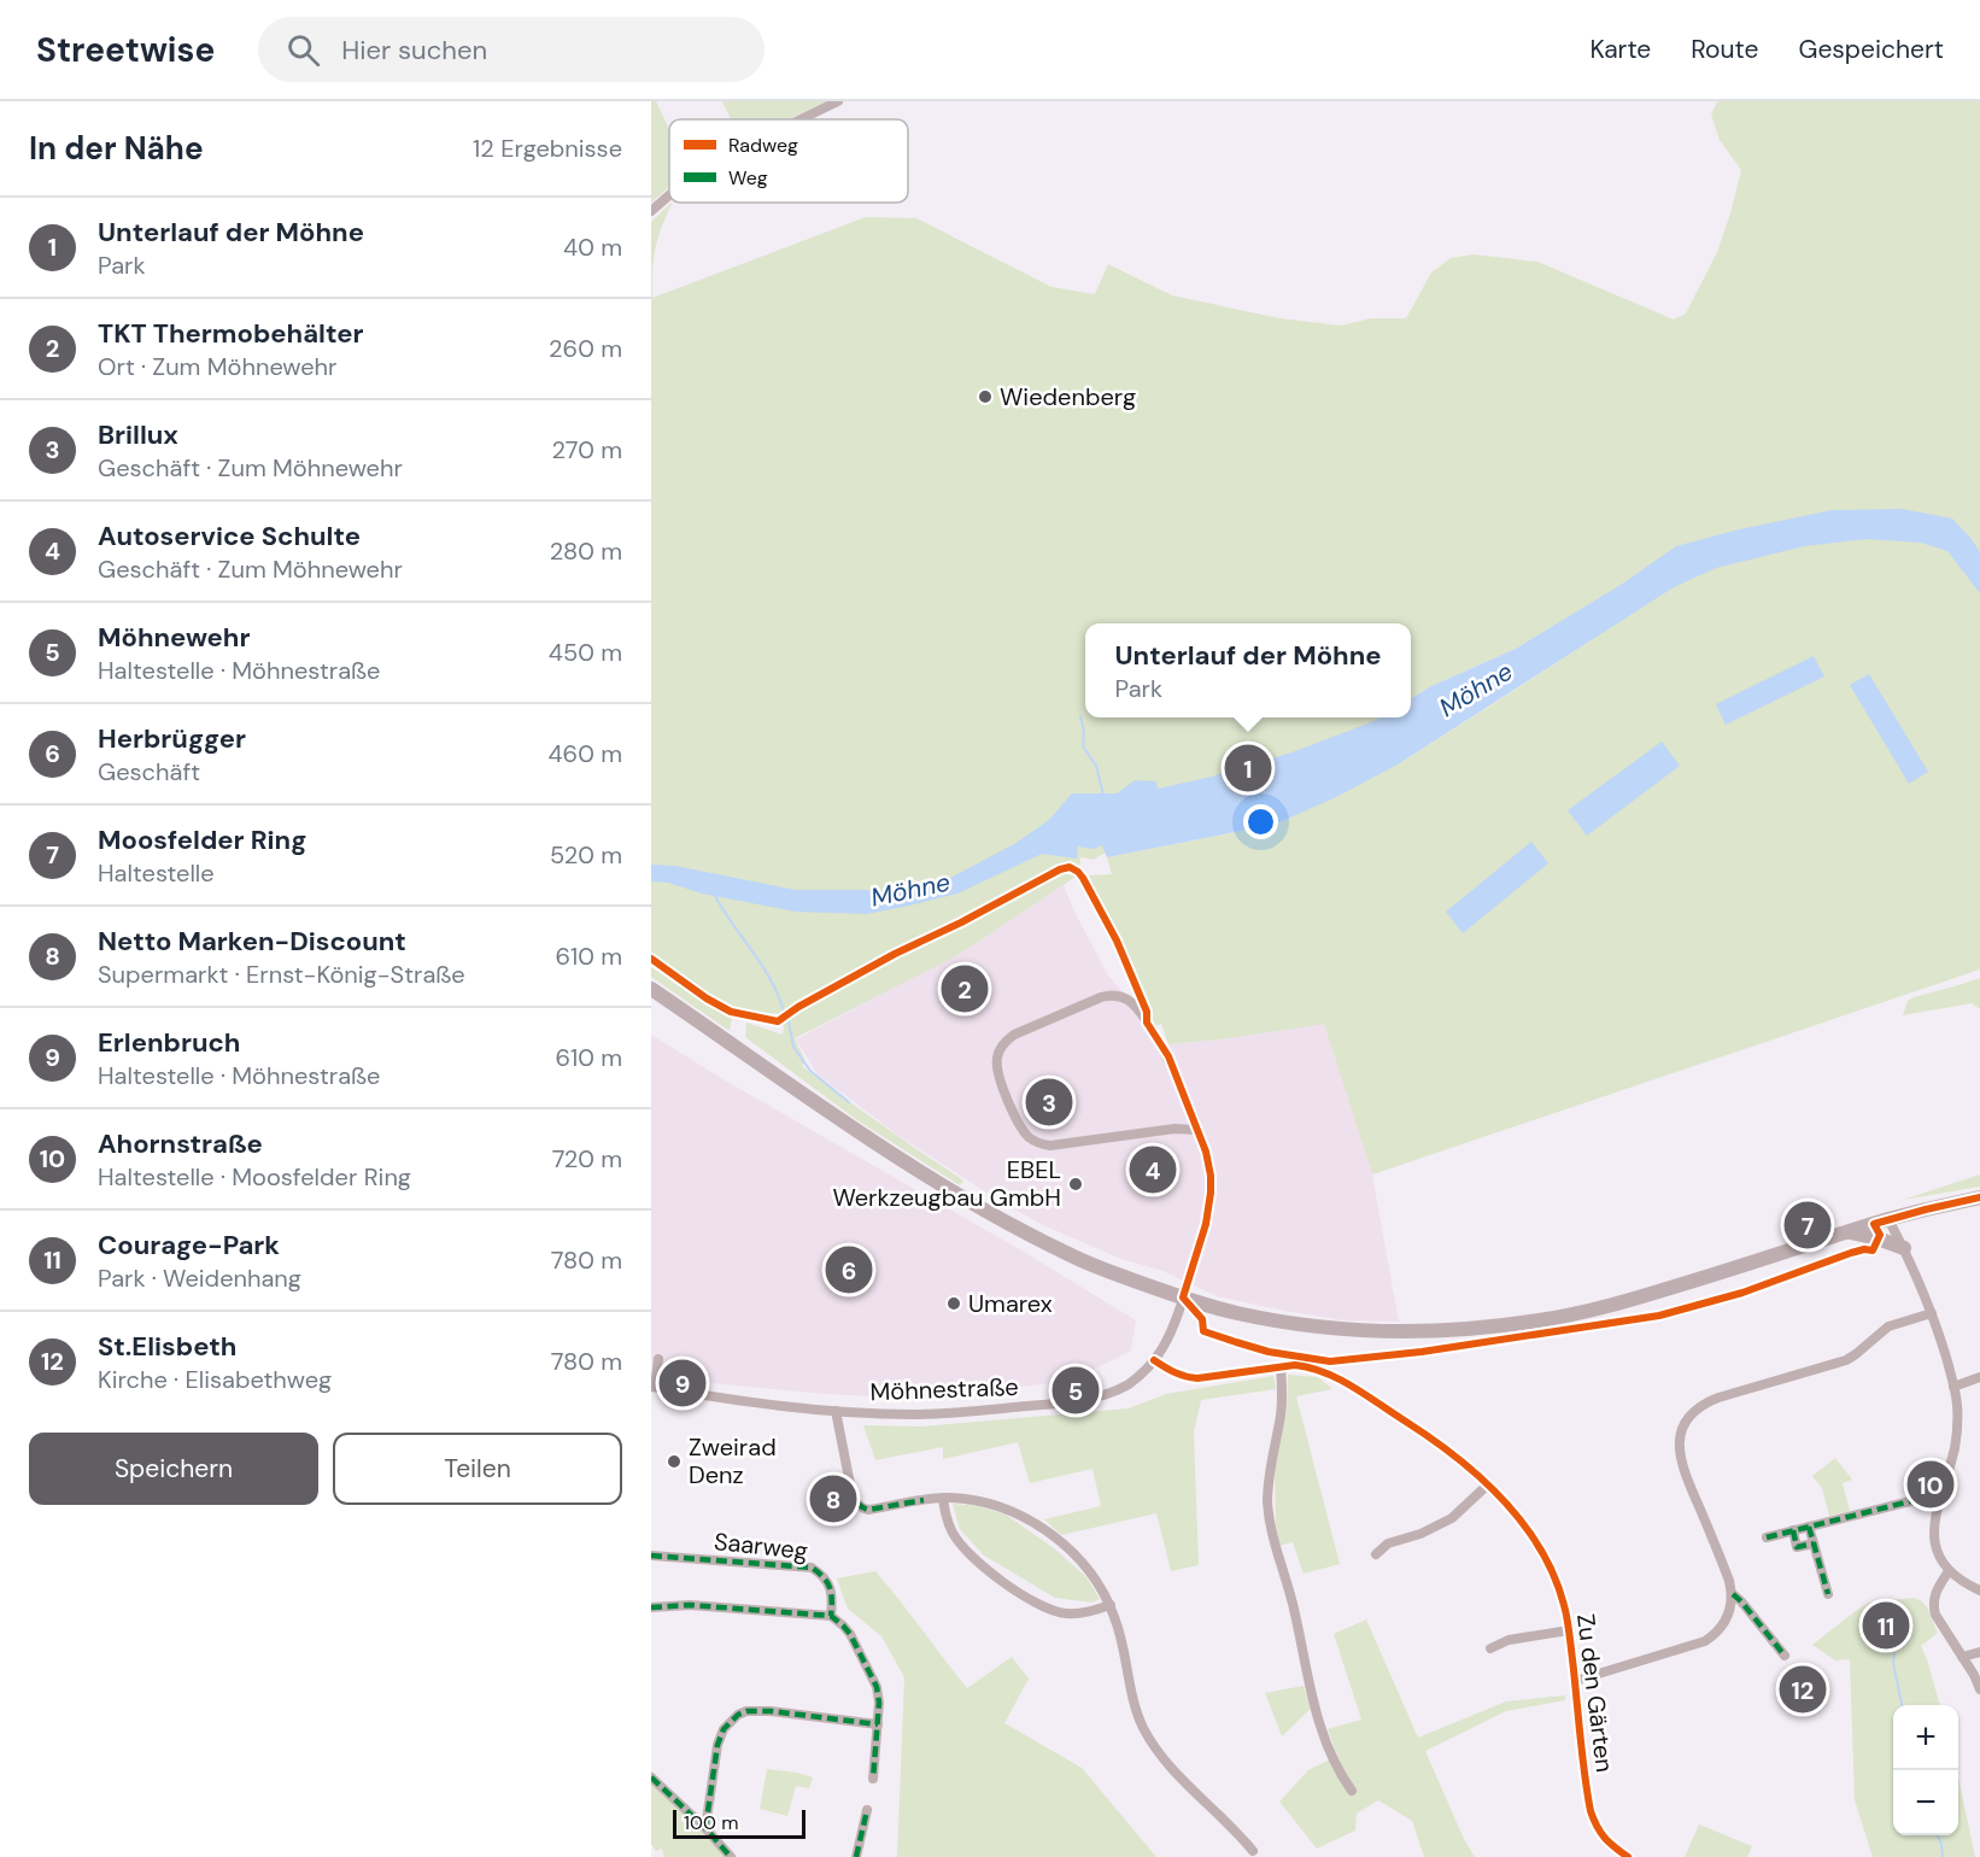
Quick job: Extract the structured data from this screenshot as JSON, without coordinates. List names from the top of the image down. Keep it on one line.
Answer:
{"streets":{"street":["Möhnestraße","Saarweg","Zu den Gärten"]},"crossings":[["Möhnestraße","Zu den Gärten"]],"water":["Möhne"],"places":["Wiedenberg","EBEL Werkzeugbau GmbH","Umarex","Zweirad Denz"],"legend":["Radweg","Weg"],"scale_bar":"100 m","page":{"header":"Streetwise","search":"Hier suchen","nav":["Karte","Route","Gespeichert"],"heading":["In der Nähe","12 Ergebnisse"],"list":[{"mark":"1","name":"Unterlauf der Möhne","note":"Park","value":"40 m"},{"mark":"2","name":"TKT Thermobehälter","note":"Ort · Zum Möhnewehr","value":"260 m"},{"mark":"3","name":"Brillux","note":"Geschäft · Zum Möhnewehr","value":"270 m"},{"mark":"4","name":"Autoservice Schulte","note":"Geschäft · Zum Möhnewehr","value":"280 m"},{"mark":"5","name":"Möhnewehr","note":"Haltestelle · Möhnestraße","value":"450 m"},{"mark":"6","name":"Herbrügger","note":"Geschäft","value":"460 m"},{"mark":"7","name":"Moosfelder Ring","note":"Haltestelle","value":"520 m"},{"mark":"8","name":"Netto Marken-Discount","note":"Supermarkt · Ernst-König-Straße","value":"610 m"},{"mark":"9","name":"Erlenbruch","note":"Haltestelle · Möhnestraße","value":"610 m"},{"mark":"10","name":"Ahornstraße","note":"Haltestelle · Moosfelder Ring","value":"720 m"},{"mark":"11","name":"Courage-Park","note":"Park · Weidenhang","value":"780 m"},{"mark":"12","name":"St.Elisbeth","note":"Kirche · Elisabethweg","value":"780 m"}],"popup":["Unterlauf der Möhne","Park"],"pins":["1","2","3","4","7","6","9","5","10","8","11","12"],"buttons":["Speichern","Teilen"],"map_buttons":["+","−"],"scale":"100 m"}}
